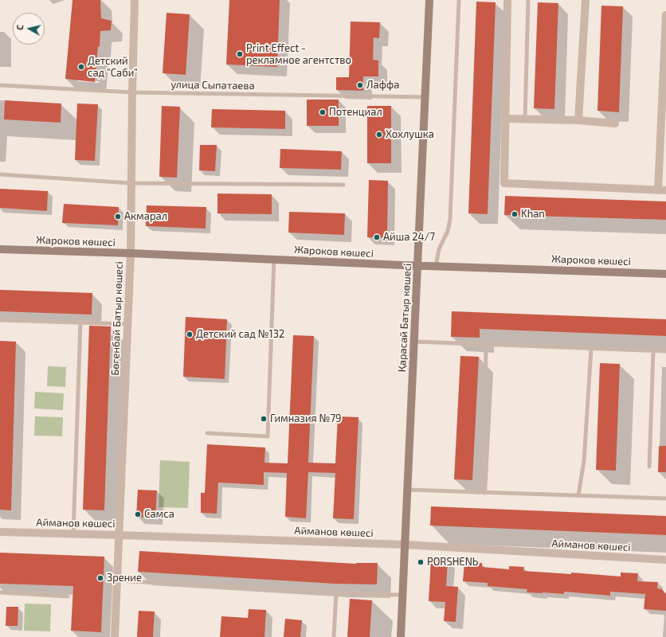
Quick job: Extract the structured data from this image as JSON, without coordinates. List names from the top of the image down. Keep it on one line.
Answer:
{"streets":{"street":["Жароков көшесі","Қарасай Батыр көшесі","Бөгенбай Батыр көшесі","Айманов көшесі"],"lane":["улица Сыпатаева"]},"crossings":[["улица Сыпатаева","Қарасай Батыр көшесі"],["улица Сыпатаева","Бөгенбай Батыр көшесі"],["Жароков көшесі","Қарасай Батыр көшесі"],["Жароков көшесі","Бөгенбай Батыр көшесі"],["Қарасай Батыр көшесі","Айманов көшесі"],["Бөгенбай Батыр көшесі","Айманов көшесі"]],"places":["Print Effect - рекламное агентство","Детский сад \"Саби\"","Лаффа","Потенциал","Хохлушка","Khan","Акмарал","Айша 24/7","Детский сад №132","Гимназия №79","Самса","PORSHENЬ","Зрение"],"north":"left"}
